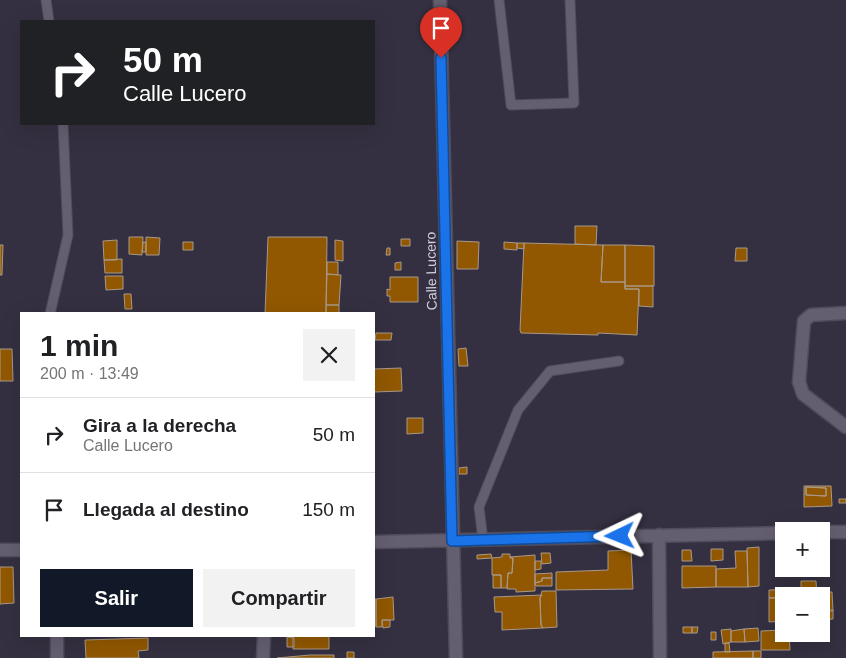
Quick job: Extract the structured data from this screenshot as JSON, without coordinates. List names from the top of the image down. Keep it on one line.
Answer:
{"streets":{"street":["Calle Lucero"]},"page":{"turn":["50 m","Calle Lucero"],"heading":["1 min","200 m · 13:49"],"list":[{"name":"Gira a la derecha","note":"Calle Lucero","value":"50 m"},{"name":"Llegada al destino","value":"150 m"}],"map_buttons":["+","−"],"buttons":["Salir","Compartir"]}}
